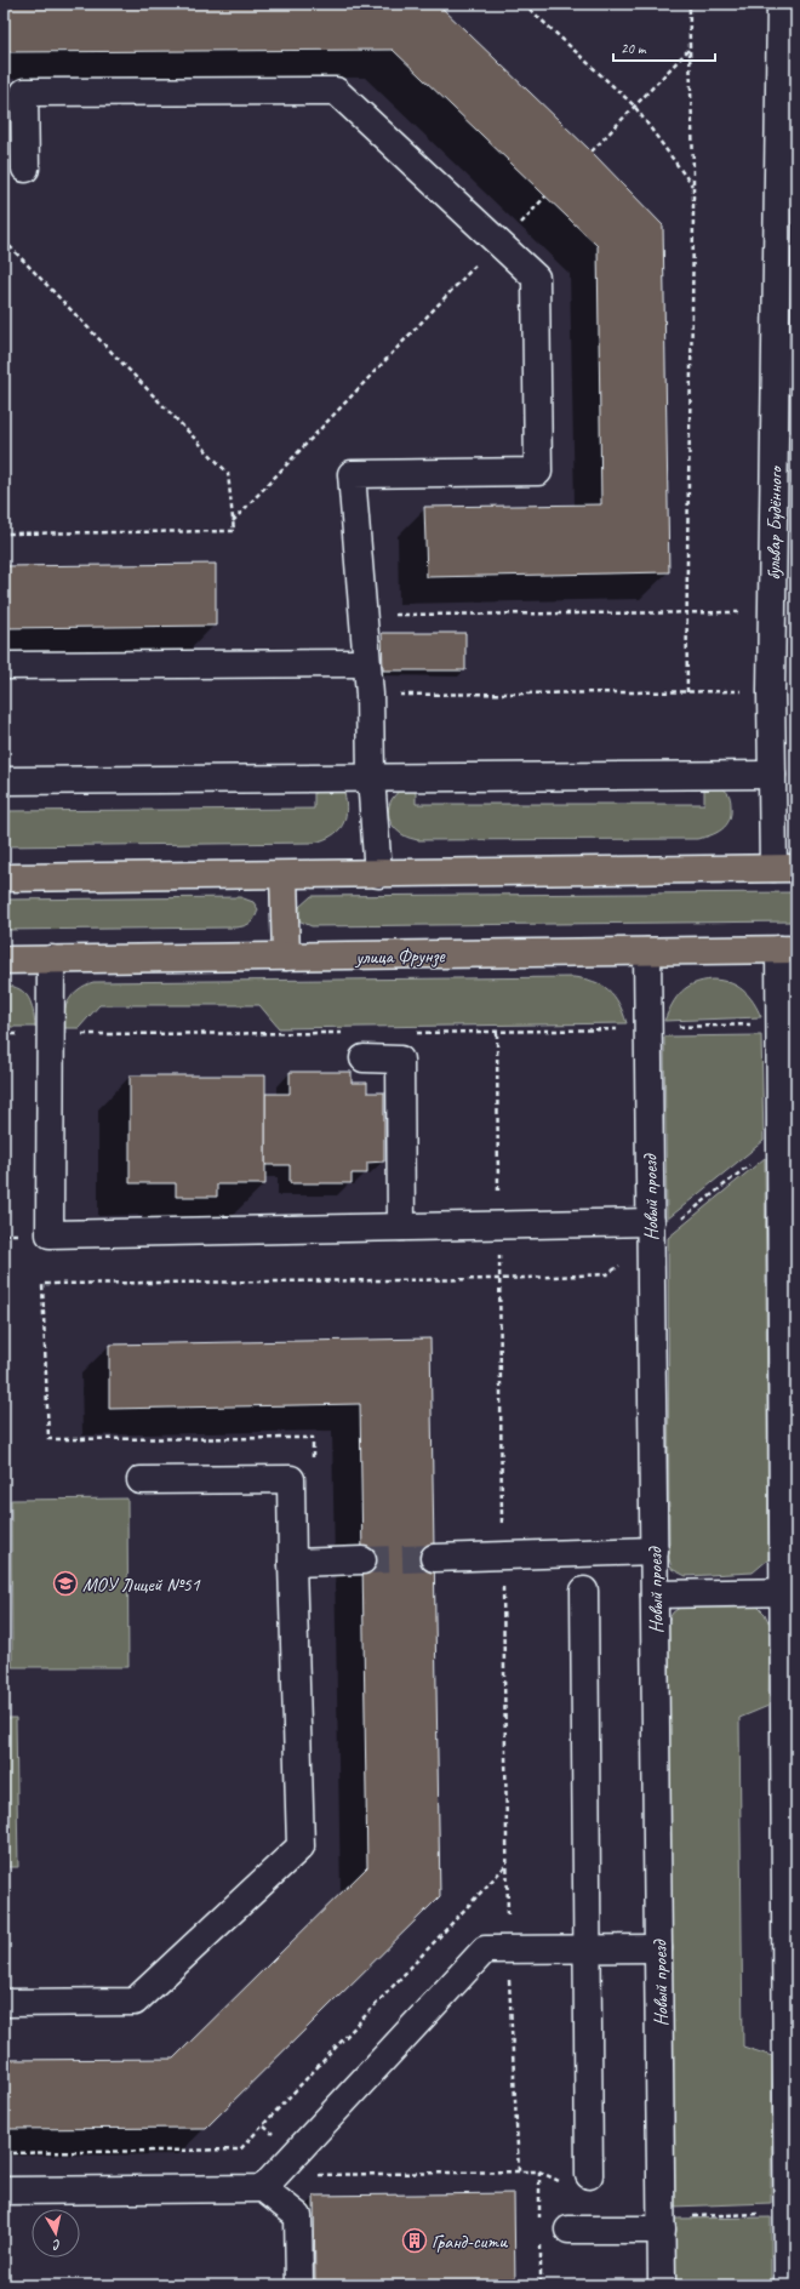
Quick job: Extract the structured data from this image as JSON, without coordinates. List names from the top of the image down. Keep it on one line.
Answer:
{"streets":{"main road":["улица Фрунзе"],"street":["бульвар Будённого","Новый проезд"]},"crossings":[["улица Фрунзе","Новый проезд"]],"places":{"school or university":["МОУ Лицей №51"],"building":["Гранд-сити"]},"scale_bar":"20 m","north":"bottom"}
